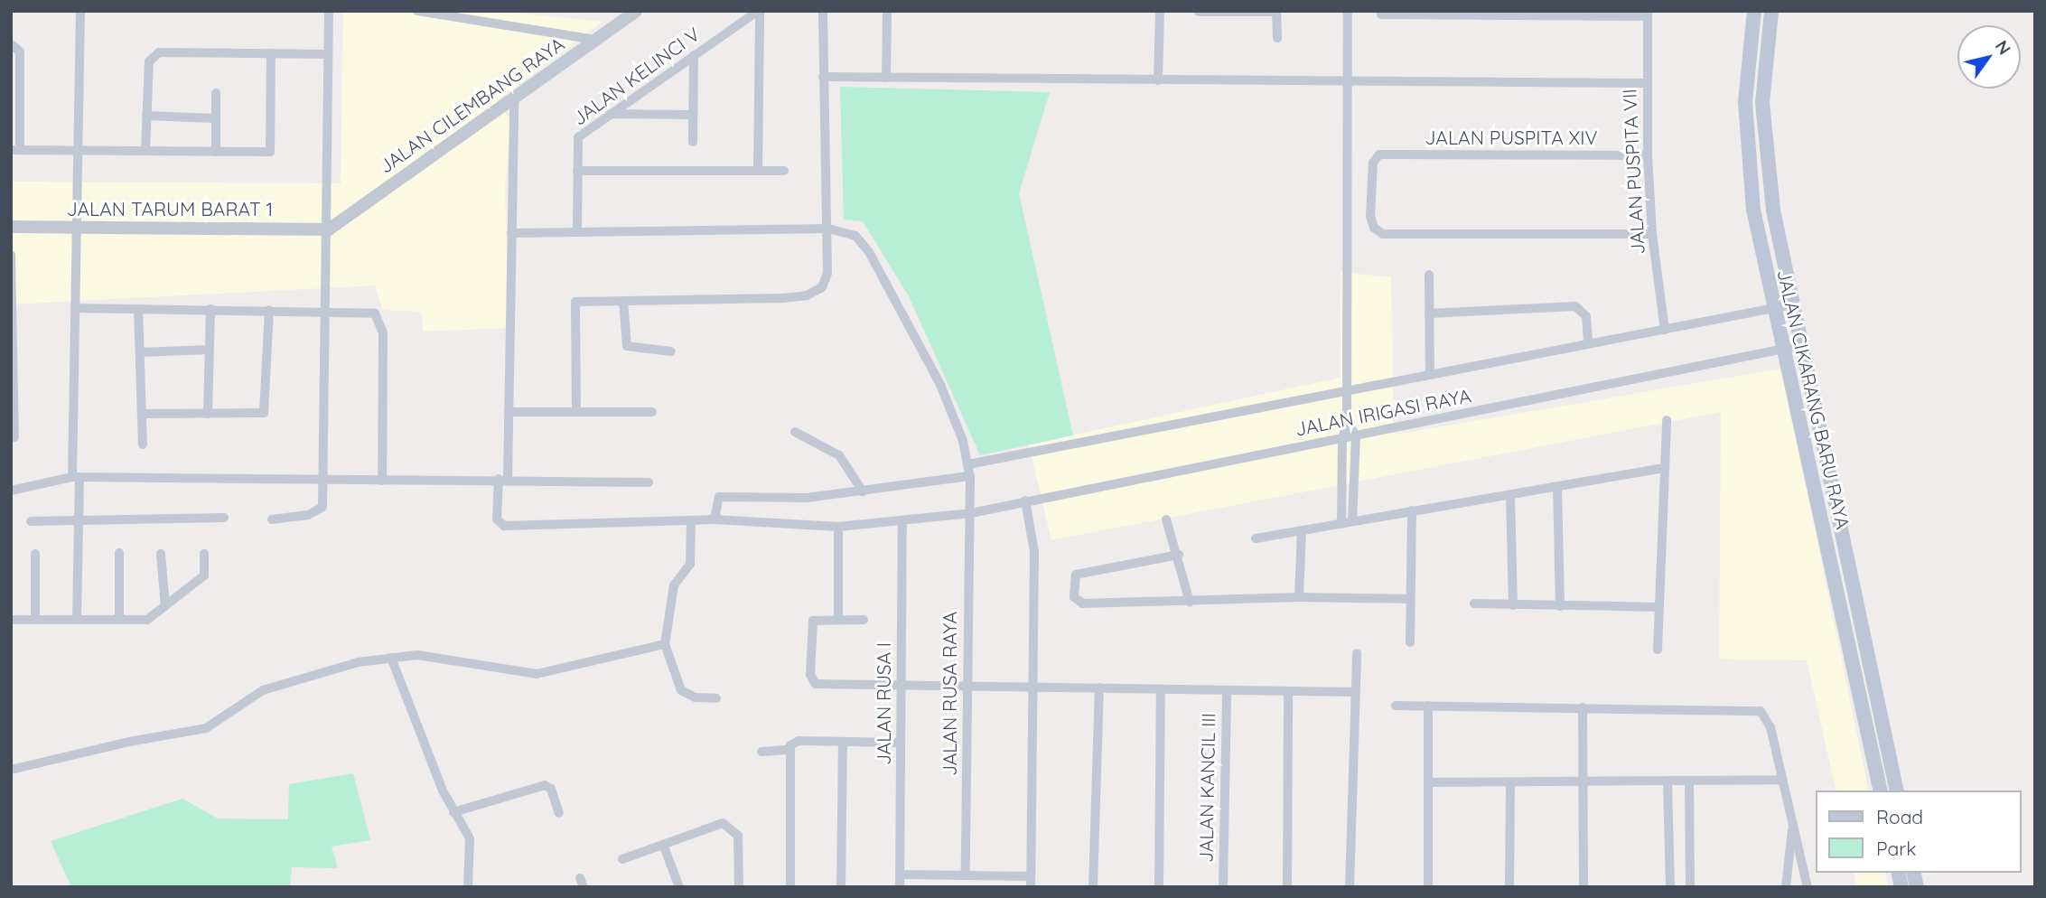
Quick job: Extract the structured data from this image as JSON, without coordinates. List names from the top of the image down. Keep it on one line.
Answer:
{"streets":{"main road":["JALAN CIKARANG BARU RAYA"],"street":["JALAN KELINCI V","JALAN CILEMBANG RAYA","JALAN PUSPITA XIV","JALAN PUSPITA VII","JALAN TARUM BARAT 1","JALAN IRIGASI RAYA","JALAN RUSA RAYA","JALAN RUSA I","JALAN KANCIL III"]},"crossings":[["JALAN KELINCI V","JALAN RUSA RAYA"],["JALAN CILEMBANG RAYA","JALAN TARUM BARAT 1"],["JALAN PUSPITA XIV","JALAN PUSPITA VII"],["JALAN PUSPITA VII","JALAN IRIGASI RAYA"],["JALAN CIKARANG BARU RAYA","JALAN IRIGASI RAYA"],["JALAN IRIGASI RAYA","JALAN RUSA RAYA"],["JALAN IRIGASI RAYA","JALAN RUSA I"]],"legend":["Road","Park"],"north":"top right"}
